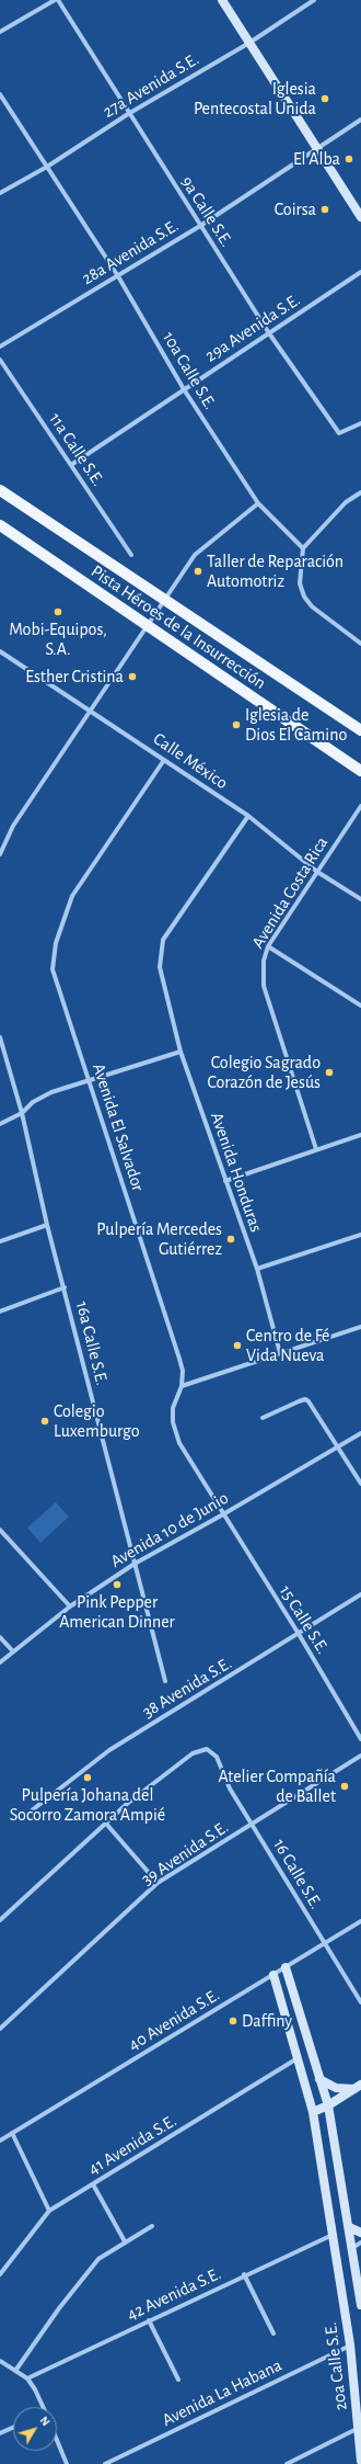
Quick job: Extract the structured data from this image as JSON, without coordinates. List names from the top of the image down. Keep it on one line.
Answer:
{"streets":{"main road":["Pista Héroes de la Insurrección"],"street":["27a Avenida S.E.","9a Calle S.E.","28a Avenida S.E.","29a Avenida S.E.","10a Calle S.E.","11a Calle S.E.","Calle México","Avenida Costa Rica","Avenida El Salvador","Avenida Honduras","16a Calle S.E.","Avenida 10 de Junio","15 Calle S.E.","38 Avenida S.E.","39 Avenida S.E.","16 Calle S.E.","40 Avenida S.E.","41 Avenida S.E.","42 Avenida S.E.","20a Calle S.E.","Avenida La Habana"]},"crossings":[["27a Avenida S.E.","9a Calle S.E."],["27a Avenida S.E.","10a Calle S.E."],["9a Calle S.E.","28a Avenida S.E."],["9a Calle S.E.","29a Avenida S.E."],["28a Avenida S.E.","10a Calle S.E."],["29a Avenida S.E.","10a Calle S.E."],["29a Avenida S.E.","11a Calle S.E."],["Calle México","Avenida Costa Rica"],["Calle México","Avenida El Salvador"],["Calle México","Avenida Honduras"],["Avenida El Salvador","Avenida 10 de Junio"],["Avenida El Salvador","15 Calle S.E."],["16a Calle S.E.","Avenida 10 de Junio"],["Avenida 10 de Junio","15 Calle S.E."],["15 Calle S.E.","38 Avenida S.E."],["39 Avenida S.E.","16 Calle S.E."],["16 Calle S.E.","40 Avenida S.E."],["40 Avenida S.E.","20a Calle S.E."],["41 Avenida S.E.","20a Calle S.E."],["42 Avenida S.E.","20a Calle S.E."],["20a Calle S.E.","Avenida La Habana"]],"places":["Iglesia Pentecostal Unida","El Alba","Coirsa","Taller de Reparación Automotriz","Mobi-Equipos, S.A.","Esther Cristina","Iglesia de Dios El Camino","Colegio Sagrado Corazón de Jesús","Pulpería Mercedes Gutiérrez","Centro de Fé Vida Nueva","Colegio Luxemburgo","Pink Pepper American Dinner","Pulpería Johana del Socorro Zamora Ampié","Atelier Compañía de Ballet","Daffiny"],"north":"top right"}
